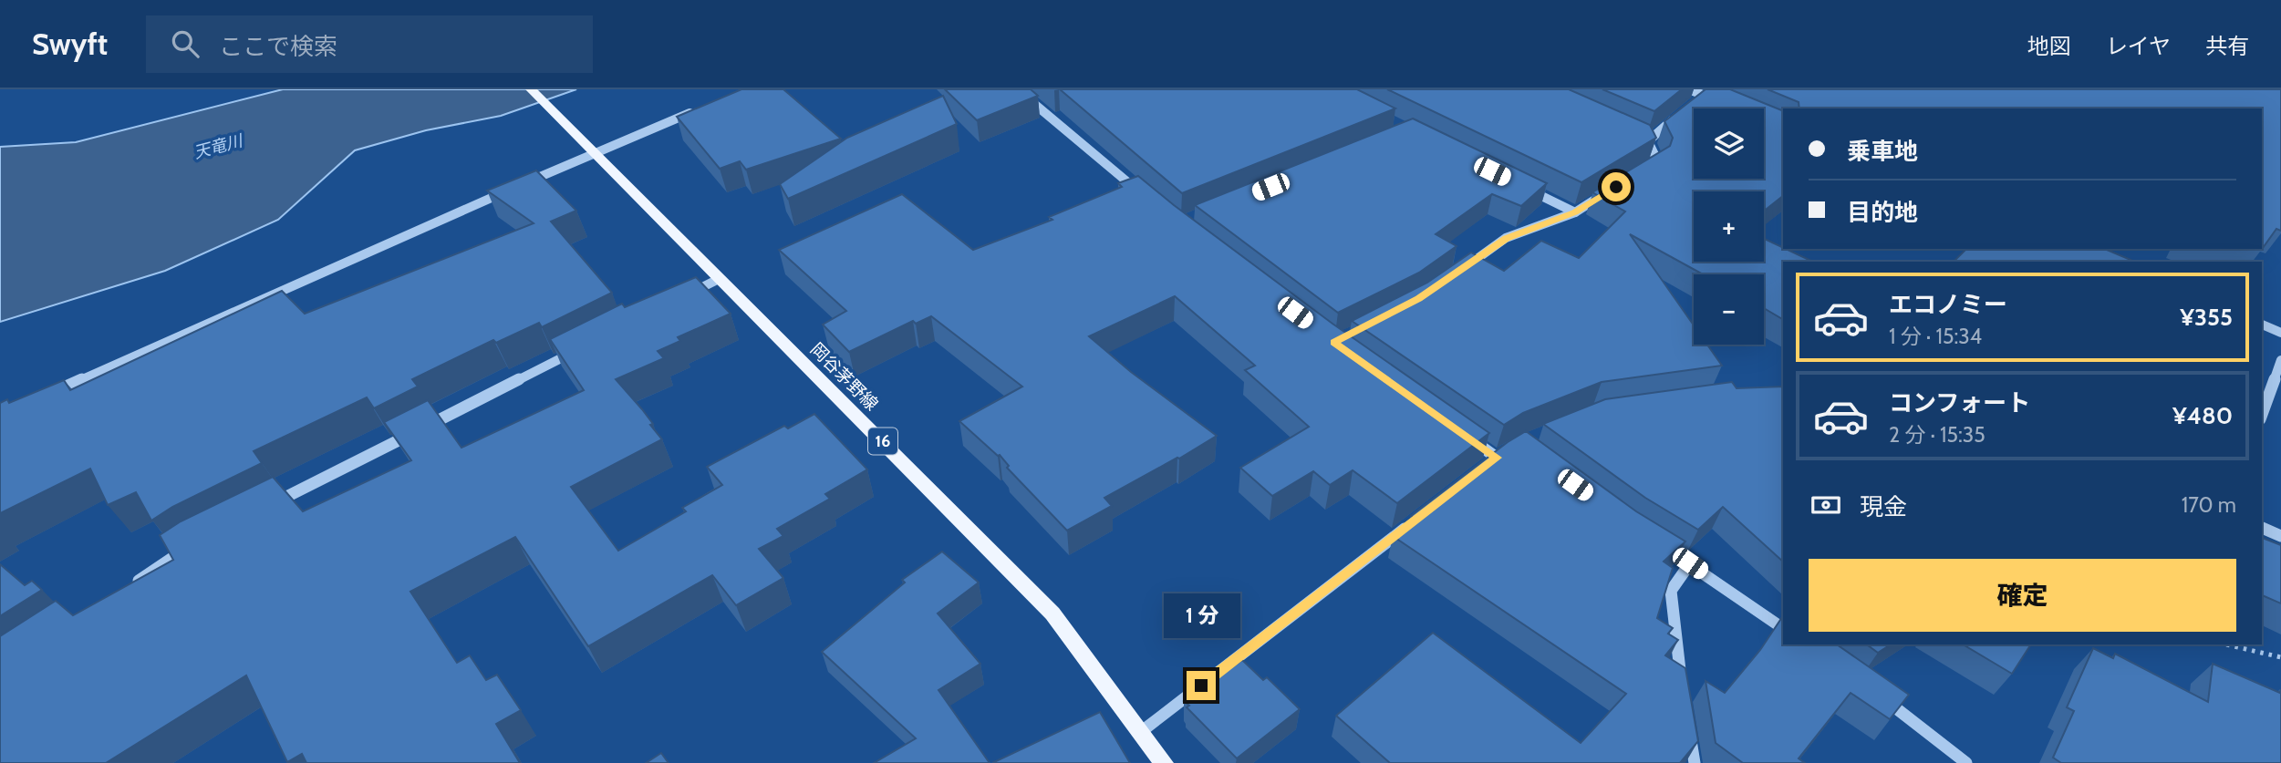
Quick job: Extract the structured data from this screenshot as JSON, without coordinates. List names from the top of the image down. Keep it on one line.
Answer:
{"streets":{"main road":["岡谷茅野線","16"]},"water":["天竜川"],"page":{"header":"Swyft","search":"ここで検索","nav":["地図","レイヤ","共有"],"map_buttons":["+","−"],"banner":["乗車地","目的地"],"list":[{"name":"エコノミー","note":"1 分 · 15:34","value":"¥355"},{"name":"コンフォート","note":"2 分 · 15:35","value":"¥480"}],"pay":["現金","170 m"],"buttons":"確定","bubble":"1 分"}}
